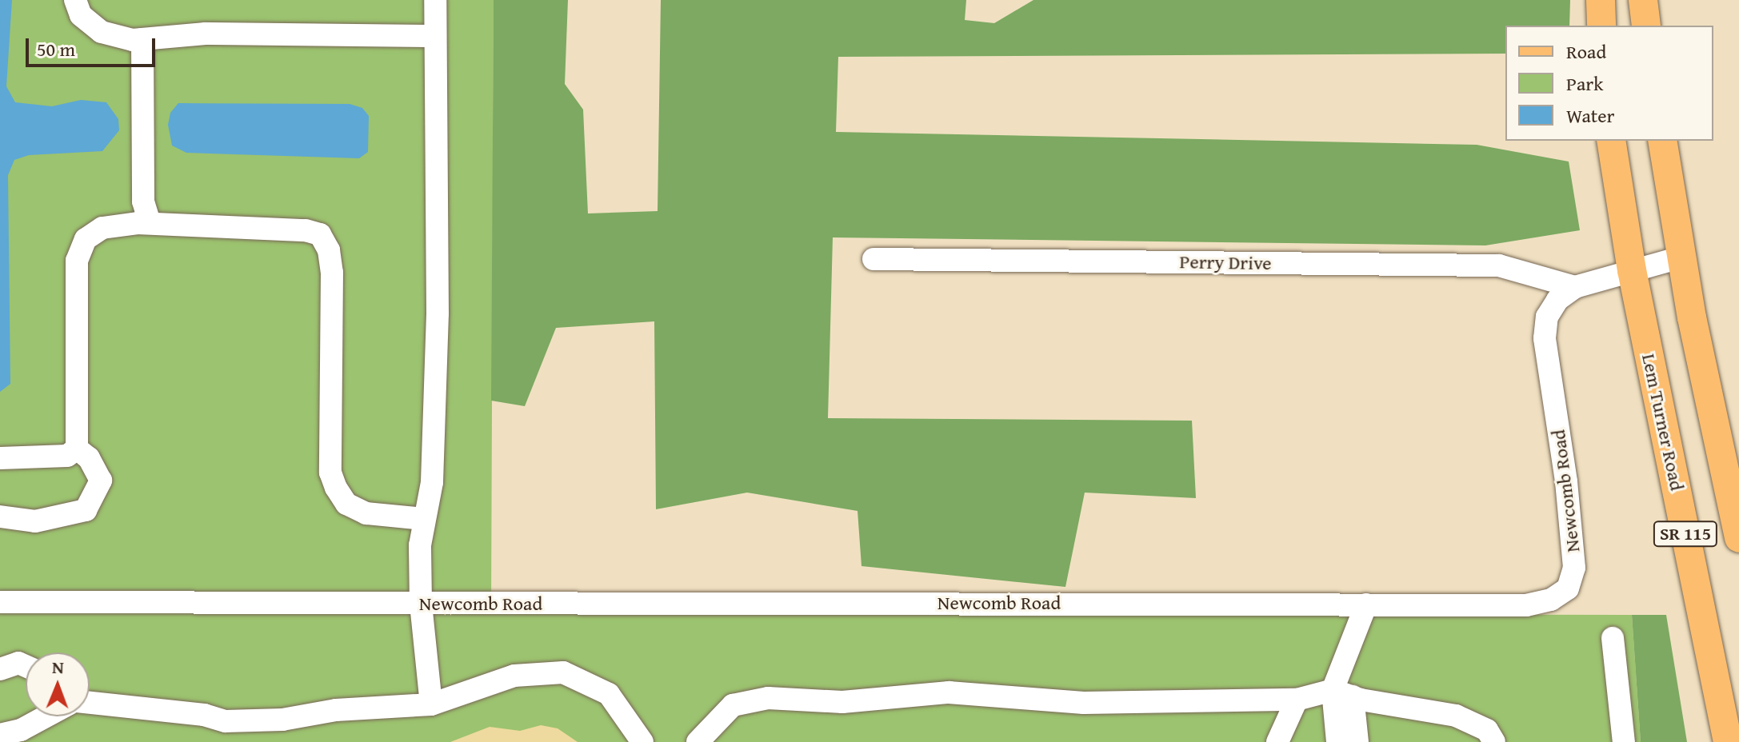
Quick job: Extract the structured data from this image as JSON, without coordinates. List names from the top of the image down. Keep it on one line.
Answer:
{"streets":{"main road":["Lem Turner Road","SR 115"],"street":["Perry Drive","Newcomb Road"]},"crossings":[["Perry Drive","Newcomb Road"],["Lem Turner Road","Newcomb Road"],["Newcomb Road","SR 115"]],"legend":["Road","Park","Water"],"scale_bar":"50 m","north":"top"}
